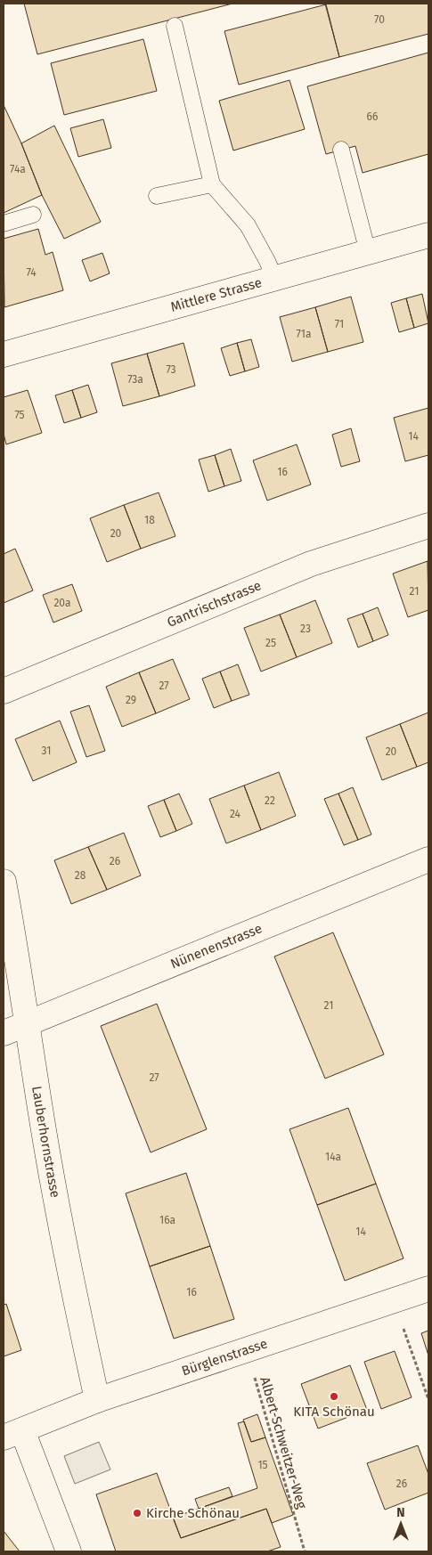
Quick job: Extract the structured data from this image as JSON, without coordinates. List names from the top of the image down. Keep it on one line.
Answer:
{"streets":{"street":["Mittlere Strasse","Gantrischstrasse","Nünenenstrasse","Lauberhornstrasse","Bürglenstrasse"],"path":["Albert-Schweitzer-Weg"]},"crossings":[["Nünenenstrasse","Lauberhornstrasse"],["Lauberhornstrasse","Bürglenstrasse"]],"places":["KITA Schönau","Kirche Schönau"],"house_numbers":["70","66","74a","74","71","71a","73","73a","75","14","16","18","20","21","20a","23","25","27","29","31","20","22","24","26","28","21","27","14a","16a","14","16","15","26"],"north":"top"}
